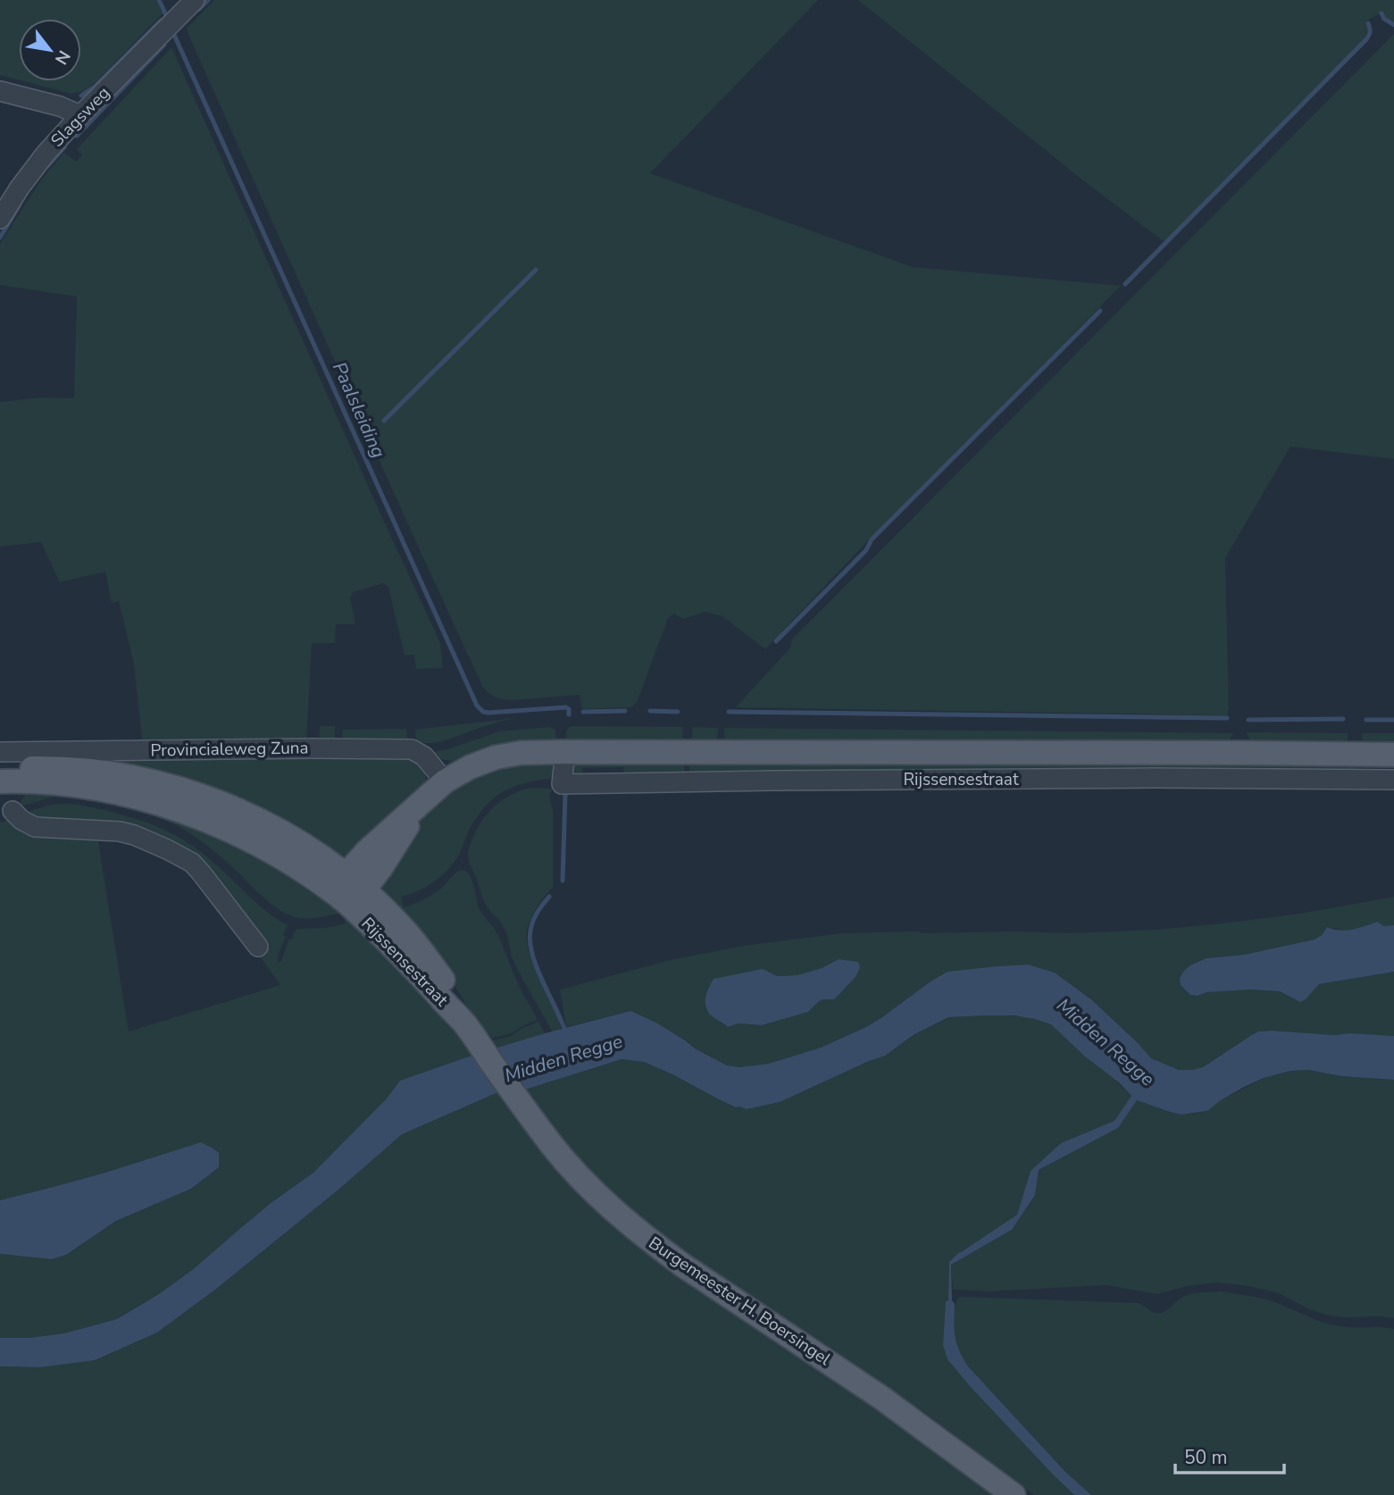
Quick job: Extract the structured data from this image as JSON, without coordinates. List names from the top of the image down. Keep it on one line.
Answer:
{"streets":{"main road":["Provincialeweg Zuna","Rijssensestraat","Burgemeester H. Boersingel"],"street":["Slagsweg"]},"crossings":[["Provincialeweg Zuna","Rijssensestraat"],["Rijssensestraat","Burgemeester H. Boersingel"]],"water":["Paalsleiding","Midden Regge"],"scale_bar":"50 m","north":"bottom right"}
